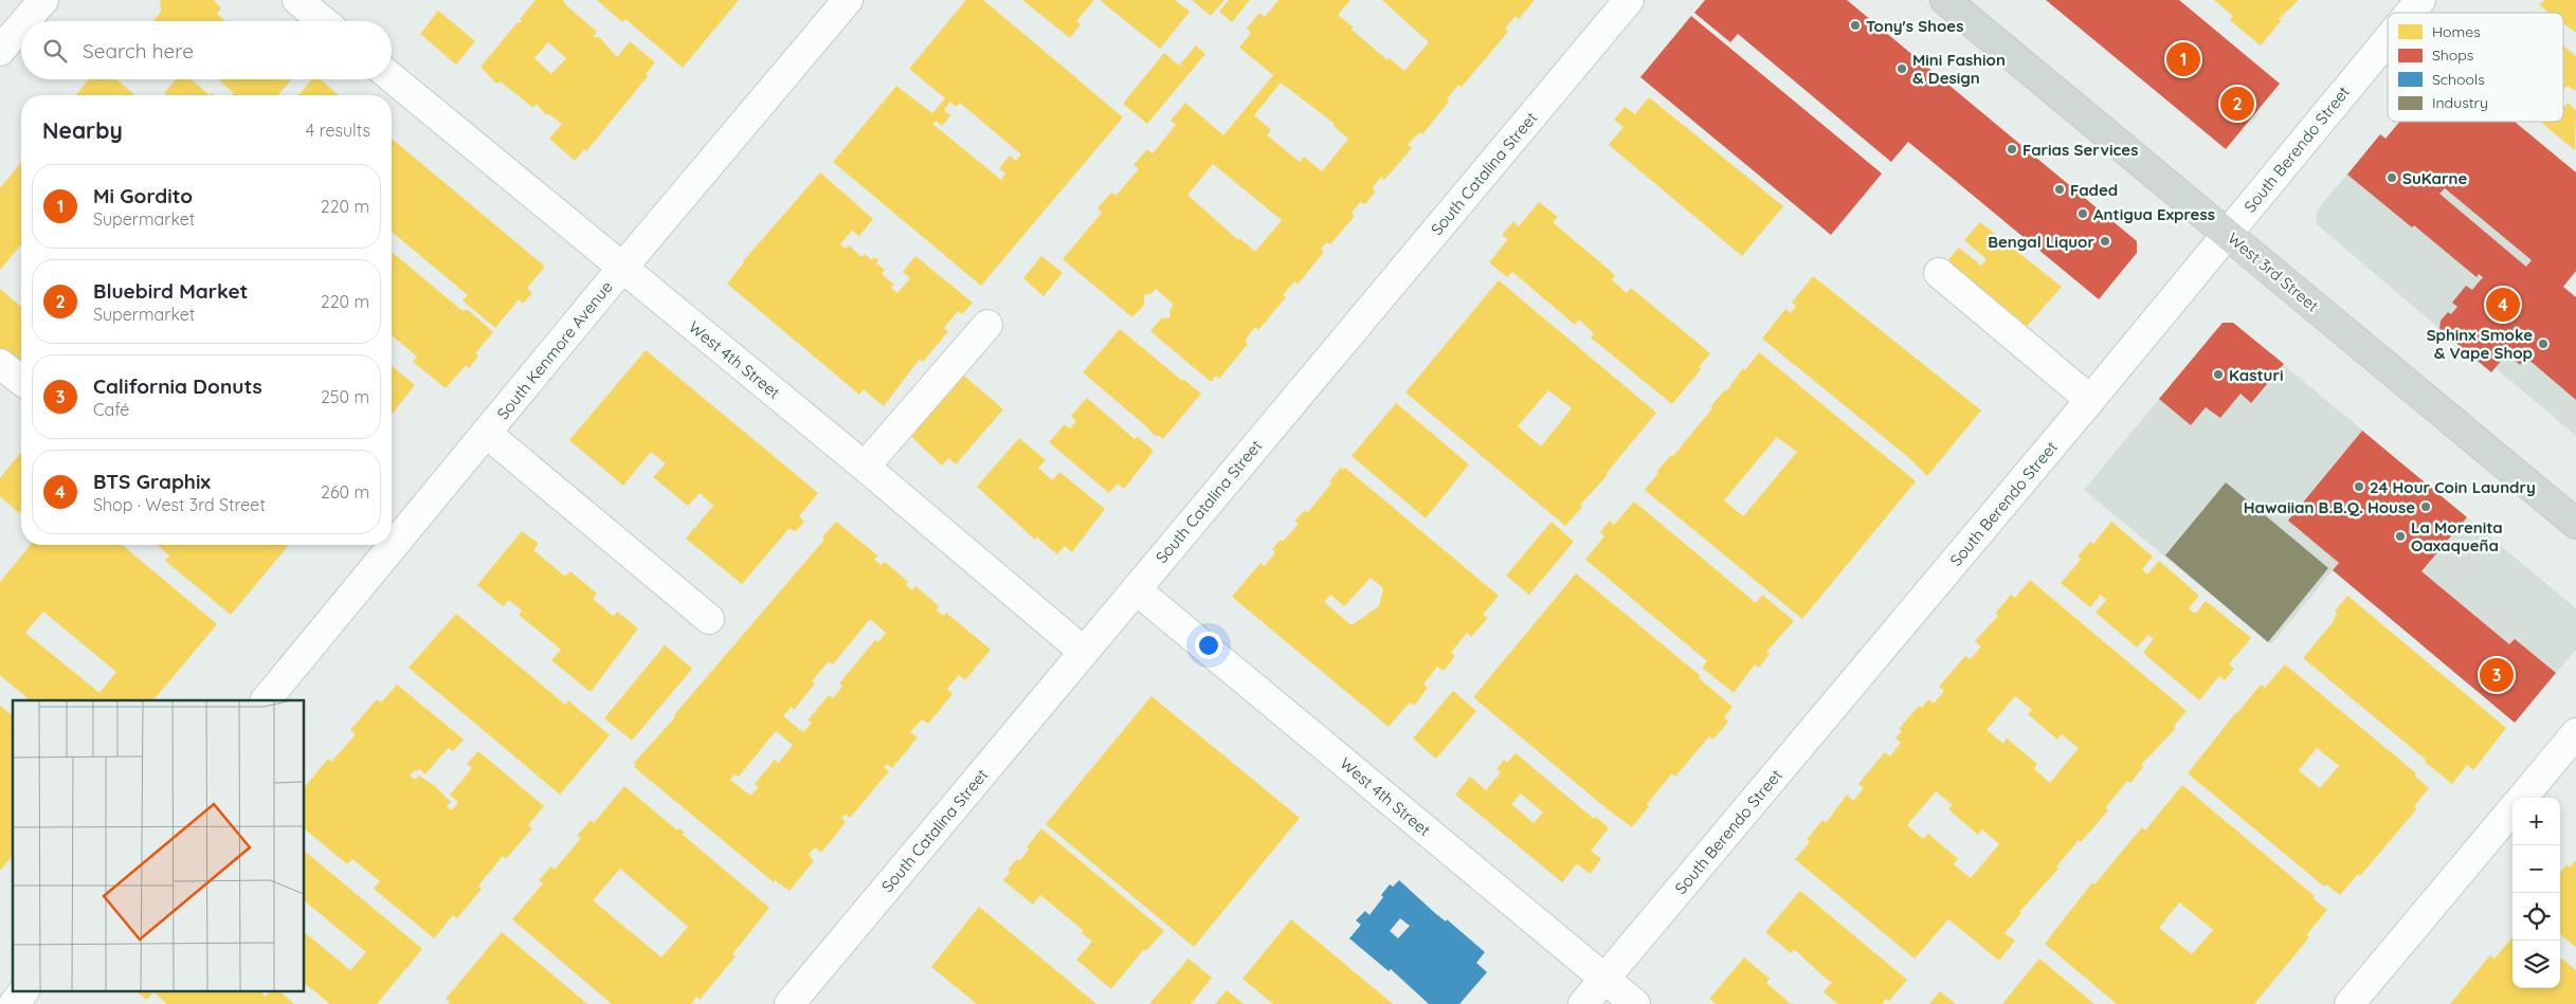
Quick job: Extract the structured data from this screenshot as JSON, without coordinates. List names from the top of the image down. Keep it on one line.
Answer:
{"streets":{"main road":["West 3rd Street"],"street":["South Berendo Street","South Catalina Street","South Kenmore Avenue","West 4th Street"]},"crossings":[["South Berendo Street","West 3rd Street"],["South Berendo Street","West 4th Street"],["South Catalina Street","West 4th Street"],["South Kenmore Avenue","West 4th Street"]],"places":["Tony's Shoes","Mini Fashion & Design","Farias Services","SuKarne","Faded","Antigua Express","Bengal Liquor","Sphinx Smoke & Vape Shop","Kasturi","24 Hour Coin Laundry","Hawaiian B.B.Q. House","La Morenita Oaxaqueña"],"legend":["Homes","Shops","Schools","Industry"],"page":{"search":"Search here","pins":["1","2","4","3"],"heading":["Nearby","4 results"],"list":[{"mark":"1","name":"Mi Gordito","note":"Supermarket","value":"220 m"},{"mark":"2","name":"Bluebird Market","note":"Supermarket","value":"220 m"},{"mark":"3","name":"California Donuts","note":"Café","value":"250 m"},{"mark":"4","name":"BTS Graphix","note":"Shop · West 3rd Street","value":"260 m"}],"map_buttons":["+","−"]}}
